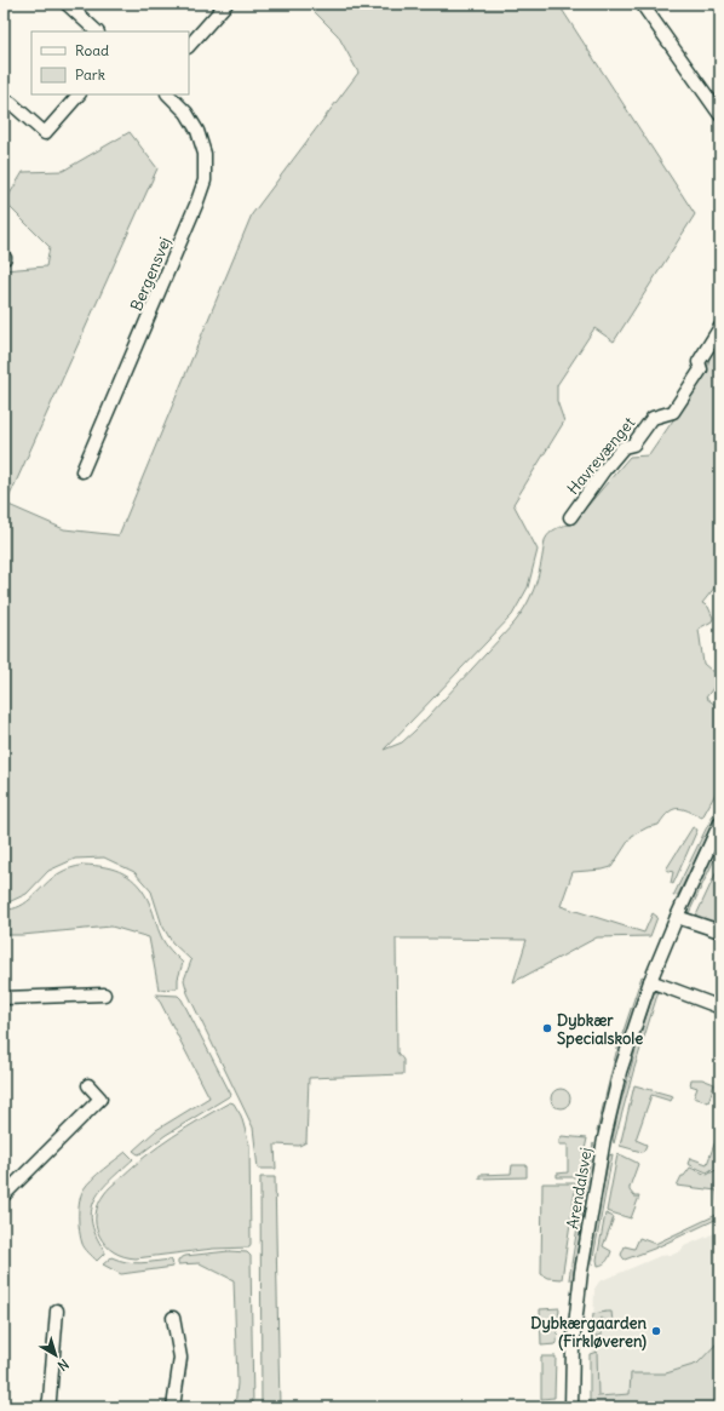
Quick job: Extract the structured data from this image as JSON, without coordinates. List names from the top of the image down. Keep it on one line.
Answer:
{"streets":{"street":["Bergensvej","Havrevænget","Arendalsvej"]},"places":["Dybkær Specialskole","Dybkærgaarden (Firkløveren)"],"legend":["Road","Park"],"north":"bottom right"}
